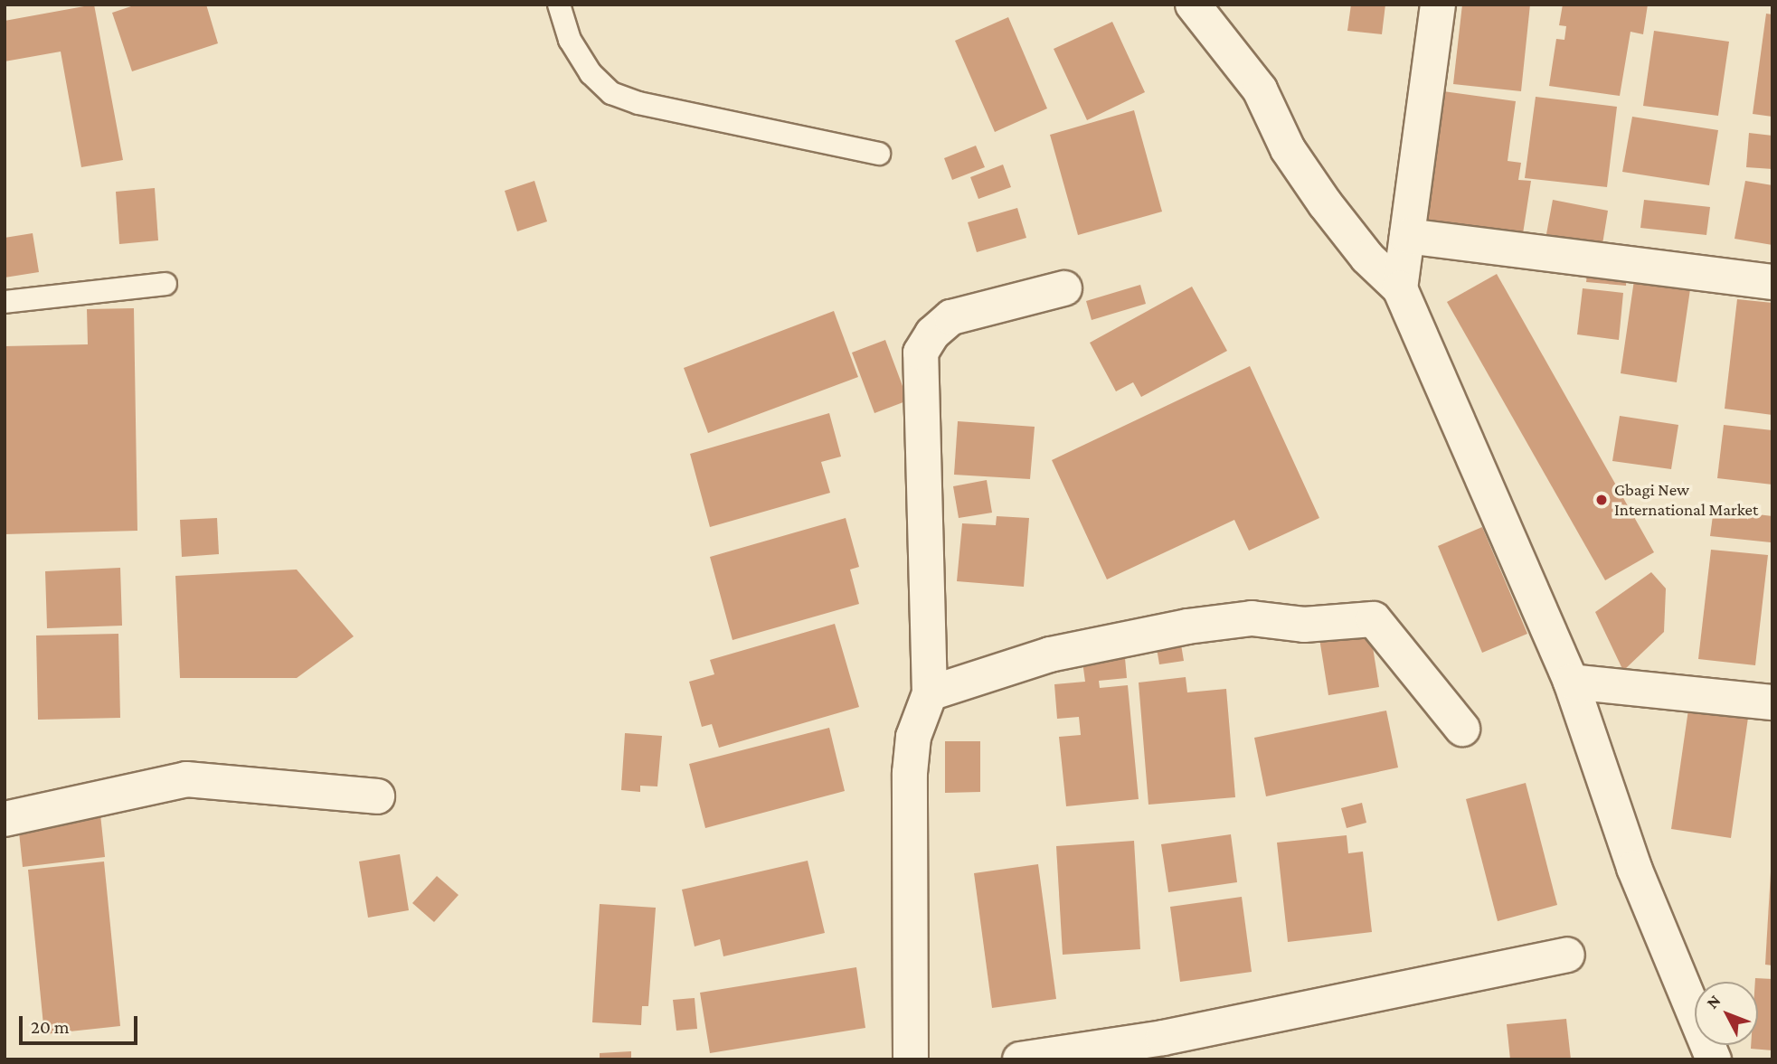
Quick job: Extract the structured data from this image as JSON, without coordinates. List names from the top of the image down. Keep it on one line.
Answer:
{"places":["Gbagi New International Market"],"scale_bar":"20 m","north":"top left"}
